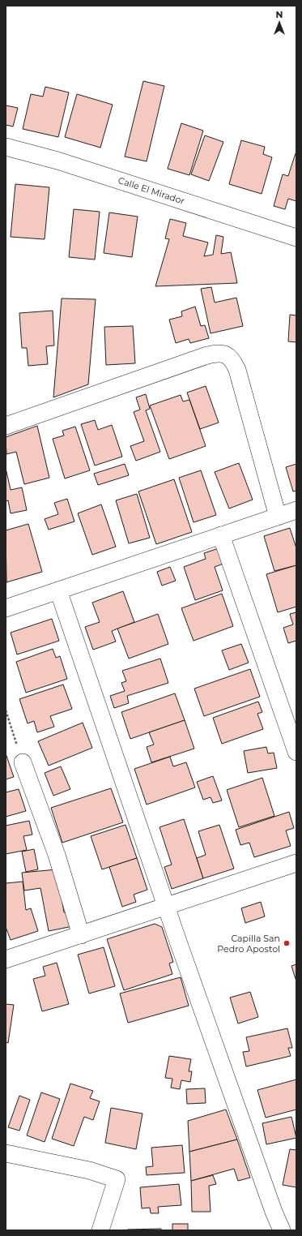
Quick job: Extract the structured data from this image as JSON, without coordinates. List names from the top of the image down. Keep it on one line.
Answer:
{"streets":{"street":["Calle El Mirador"]},"places":["Capilla San Pedro Apostol"],"north":"top"}
